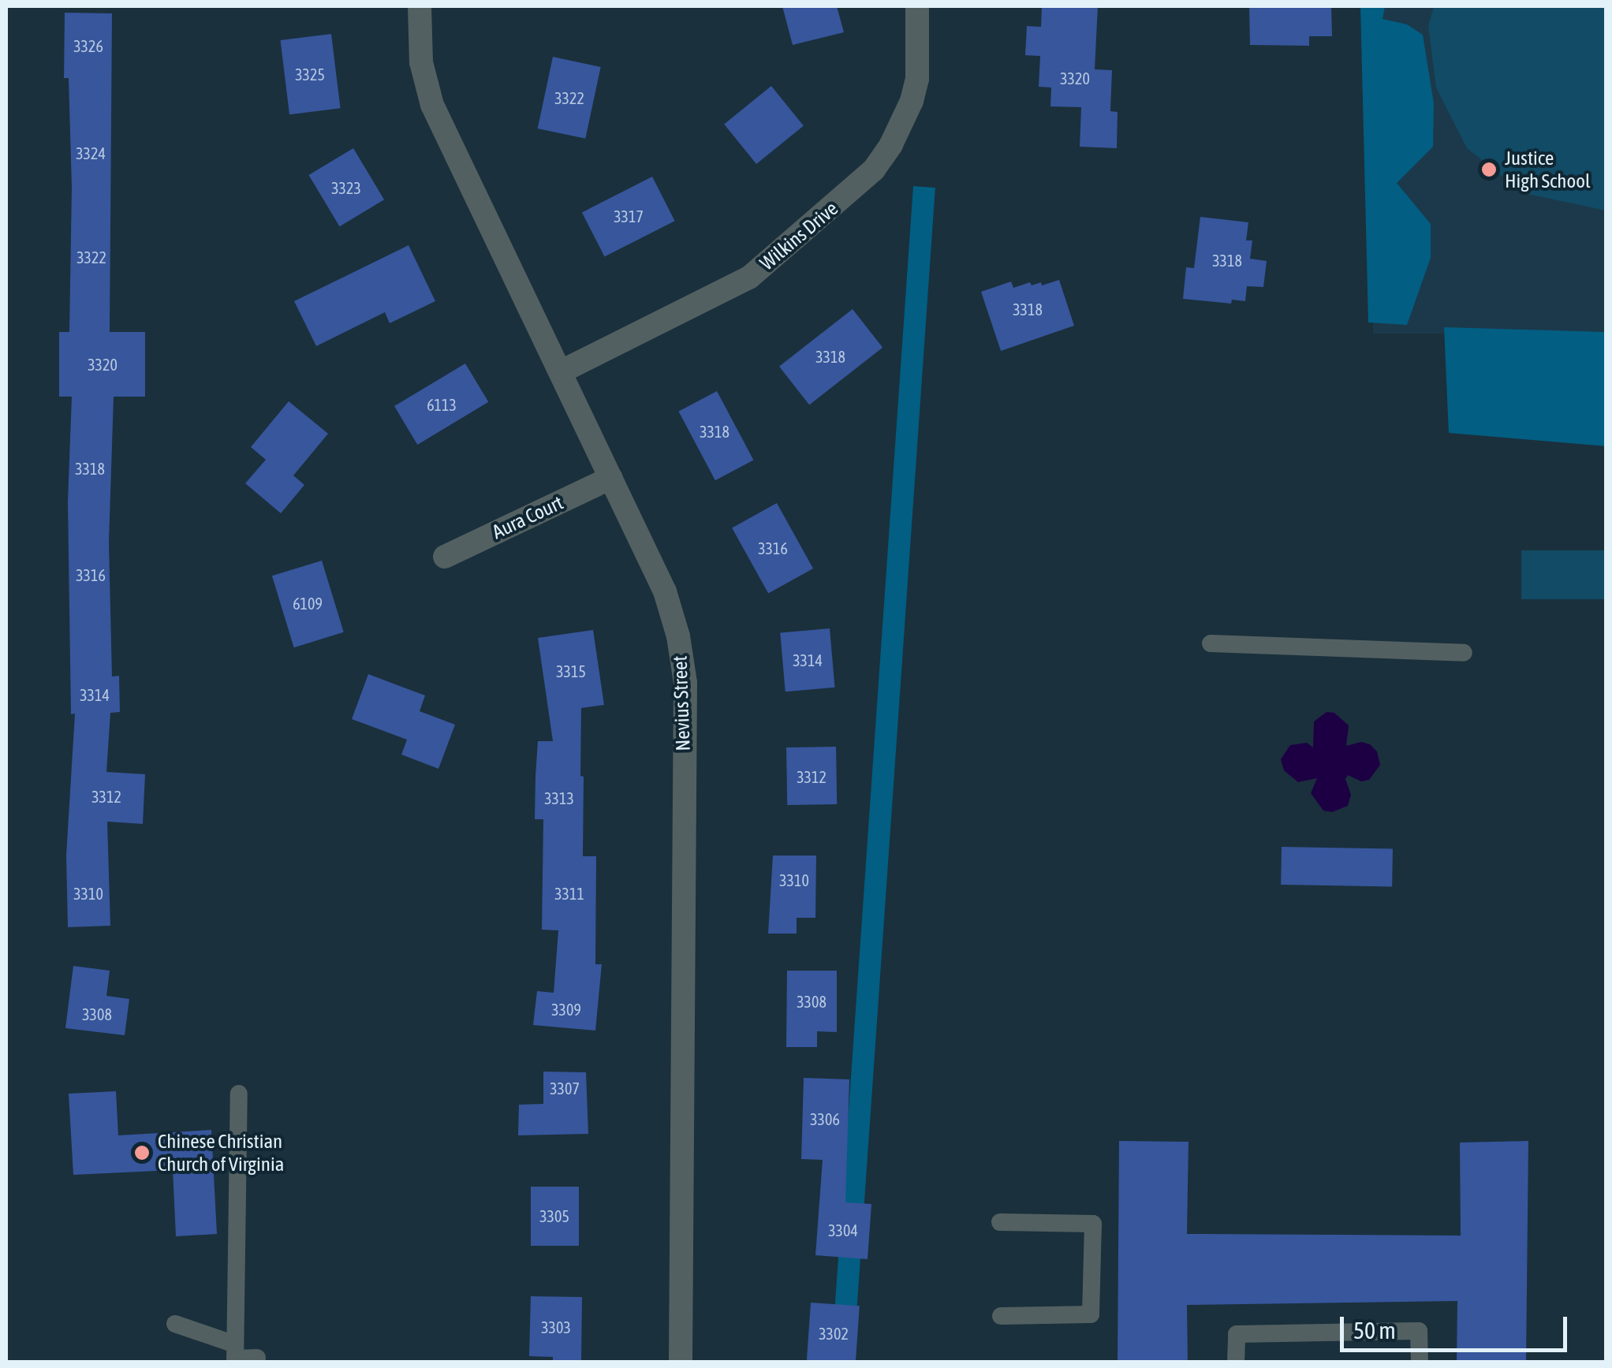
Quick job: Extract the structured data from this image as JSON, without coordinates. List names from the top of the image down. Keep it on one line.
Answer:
{"streets":{"street":["Wilkins Drive","Aura Court","Nevius Street"]},"crossings":[["Wilkins Drive","Nevius Street"],["Aura Court","Nevius Street"]],"places":["Justice High School","Chinese Christian Church of Virginia"],"house_numbers":["3326","3325","3320","3322","3324","3323","3317","3322","3318","3318","3318","3320","6113","3318","3318","3316","3316","6109","3314","3315","3314","3312","3312","3313","3310","3310","3311","3308","3309","3308","3307","3306","3305","3304","3303","3302"],"scale_bar":"50 m"}
